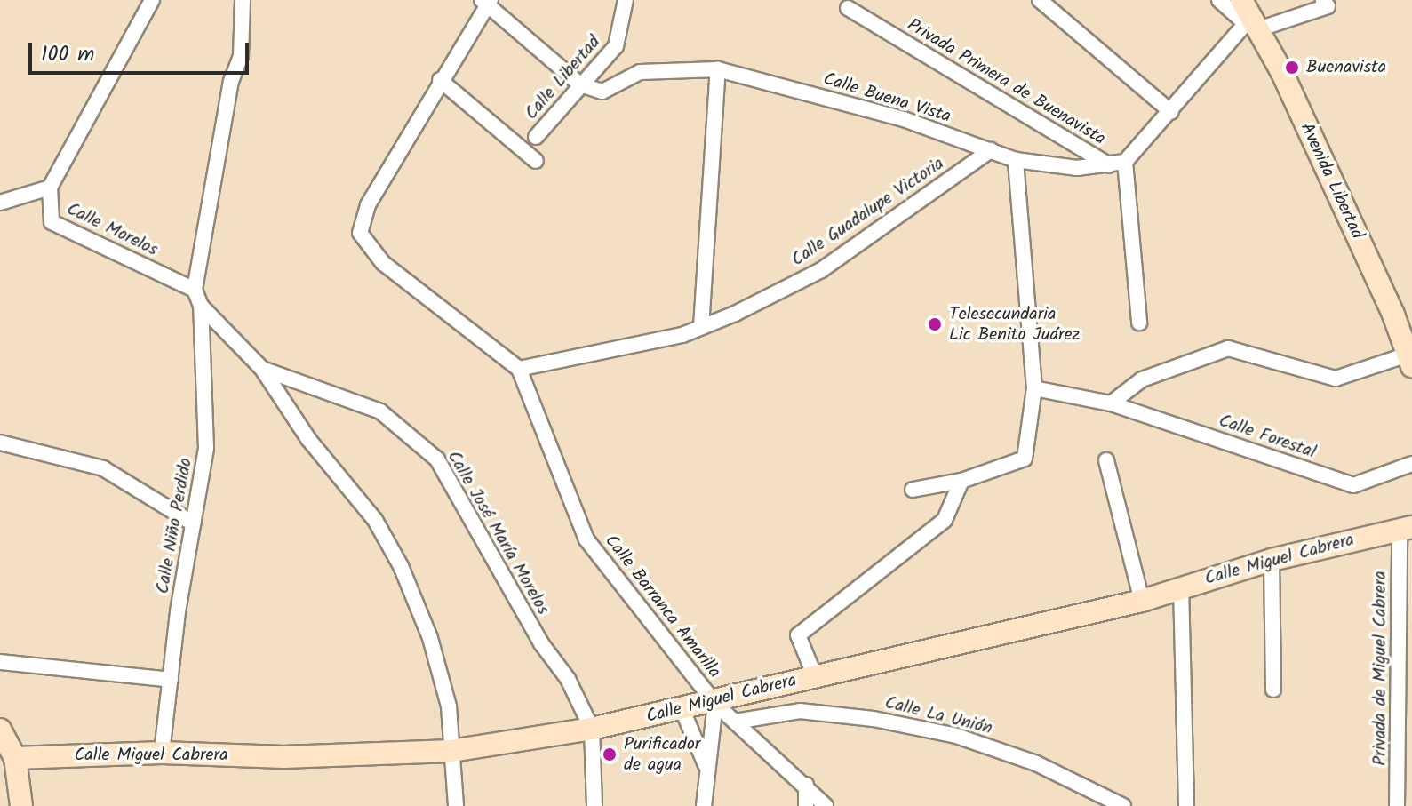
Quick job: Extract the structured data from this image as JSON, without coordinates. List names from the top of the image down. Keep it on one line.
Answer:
{"streets":{"street":["Calle Libertad","Privada Primera de Buenavista","Calle Buena Vista","Avenida Libertad","Calle Guadalupe Victoria","Calle Morelos","Calle Forestal","Calle Niño Perdido","Calle José María Morelos","Calle Miguel Cabrera","Calle Barranca Amarilla","Privada de Miguel Cabrera","Calle La Unión"]},"crossings":[["Calle Libertad","Calle Buena Vista"],["Privada Primera de Buenavista","Calle Buena Vista"],["Calle Buena Vista","Calle Guadalupe Victoria"],["Calle Guadalupe Victoria","Calle Barranca Amarilla"],["Calle Niño Perdido","Calle Miguel Cabrera"],["Calle José María Morelos","Calle Miguel Cabrera"],["Calle Miguel Cabrera","Calle Barranca Amarilla"],["Calle Miguel Cabrera","Privada de Miguel Cabrera"],["Calle Barranca Amarilla","Calle La Unión"]],"places":["Buenavista","Telesecundaria Lic Benito Juárez","Purificador de agua"],"scale_bar":"100 m"}
